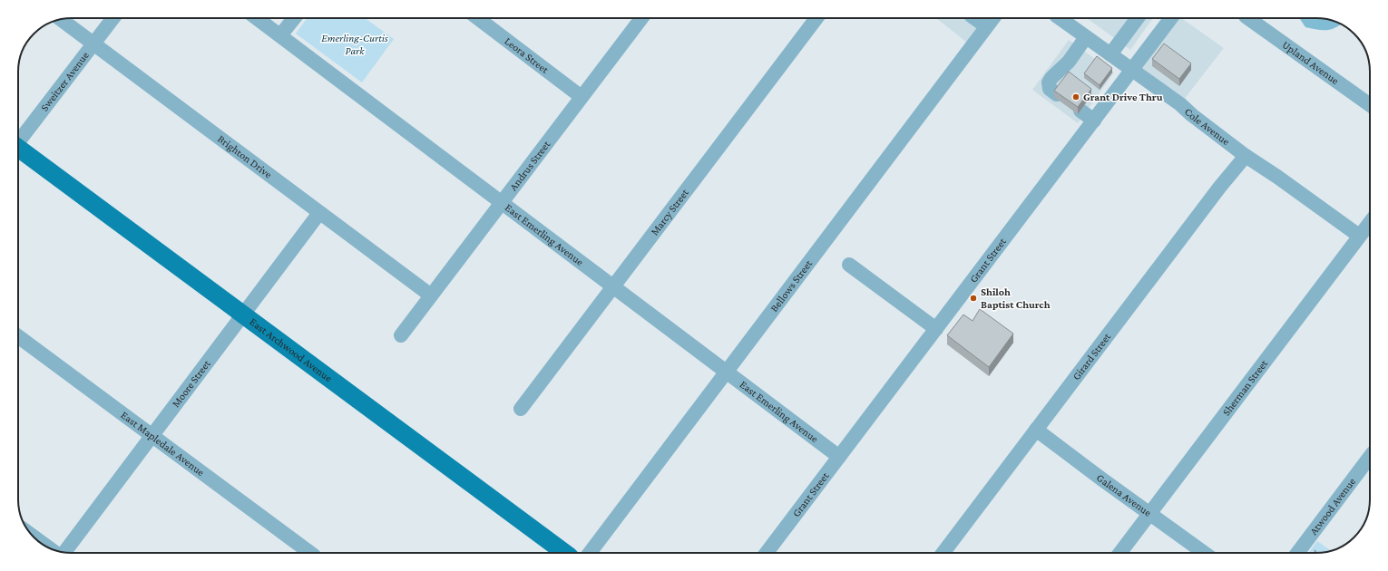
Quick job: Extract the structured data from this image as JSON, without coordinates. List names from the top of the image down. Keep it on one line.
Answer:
{"streets":{"main road":["East Archwood Avenue"],"street":["Leora Street","Upland Avenue","Sweitzer Avenue","Cole Avenue","Brighton Drive","Andrus Street","Marcy Street","East Emerling Avenue","Grant Street","Bellows Street","Girard Street","Moore Street","Sherman Street","East Mapledale Avenue","Galena Avenue","Atwood Avenue"]},"crossings":[["Leora Street","Andrus Street"],["Sweitzer Avenue","Brighton Drive"],["Cole Avenue","Grant Street"],["Cole Avenue","Girard Street"],["Cole Avenue","Sherman Street"],["Brighton Drive","Andrus Street"],["Brighton Drive","Moore Street"],["Andrus Street","East Emerling Avenue"],["Marcy Street","East Emerling Avenue"],["East Emerling Avenue","Grant Street"],["East Emerling Avenue","Bellows Street"],["East Archwood Avenue","Moore Street"],["Girard Street","Galena Avenue"],["Moore Street","East Mapledale Avenue"],["Sherman Street","Galena Avenue"]],"parks":["Emerling-Curtis Park"],"places":["Grant Drive Thru","Shiloh Baptist Church"]}
